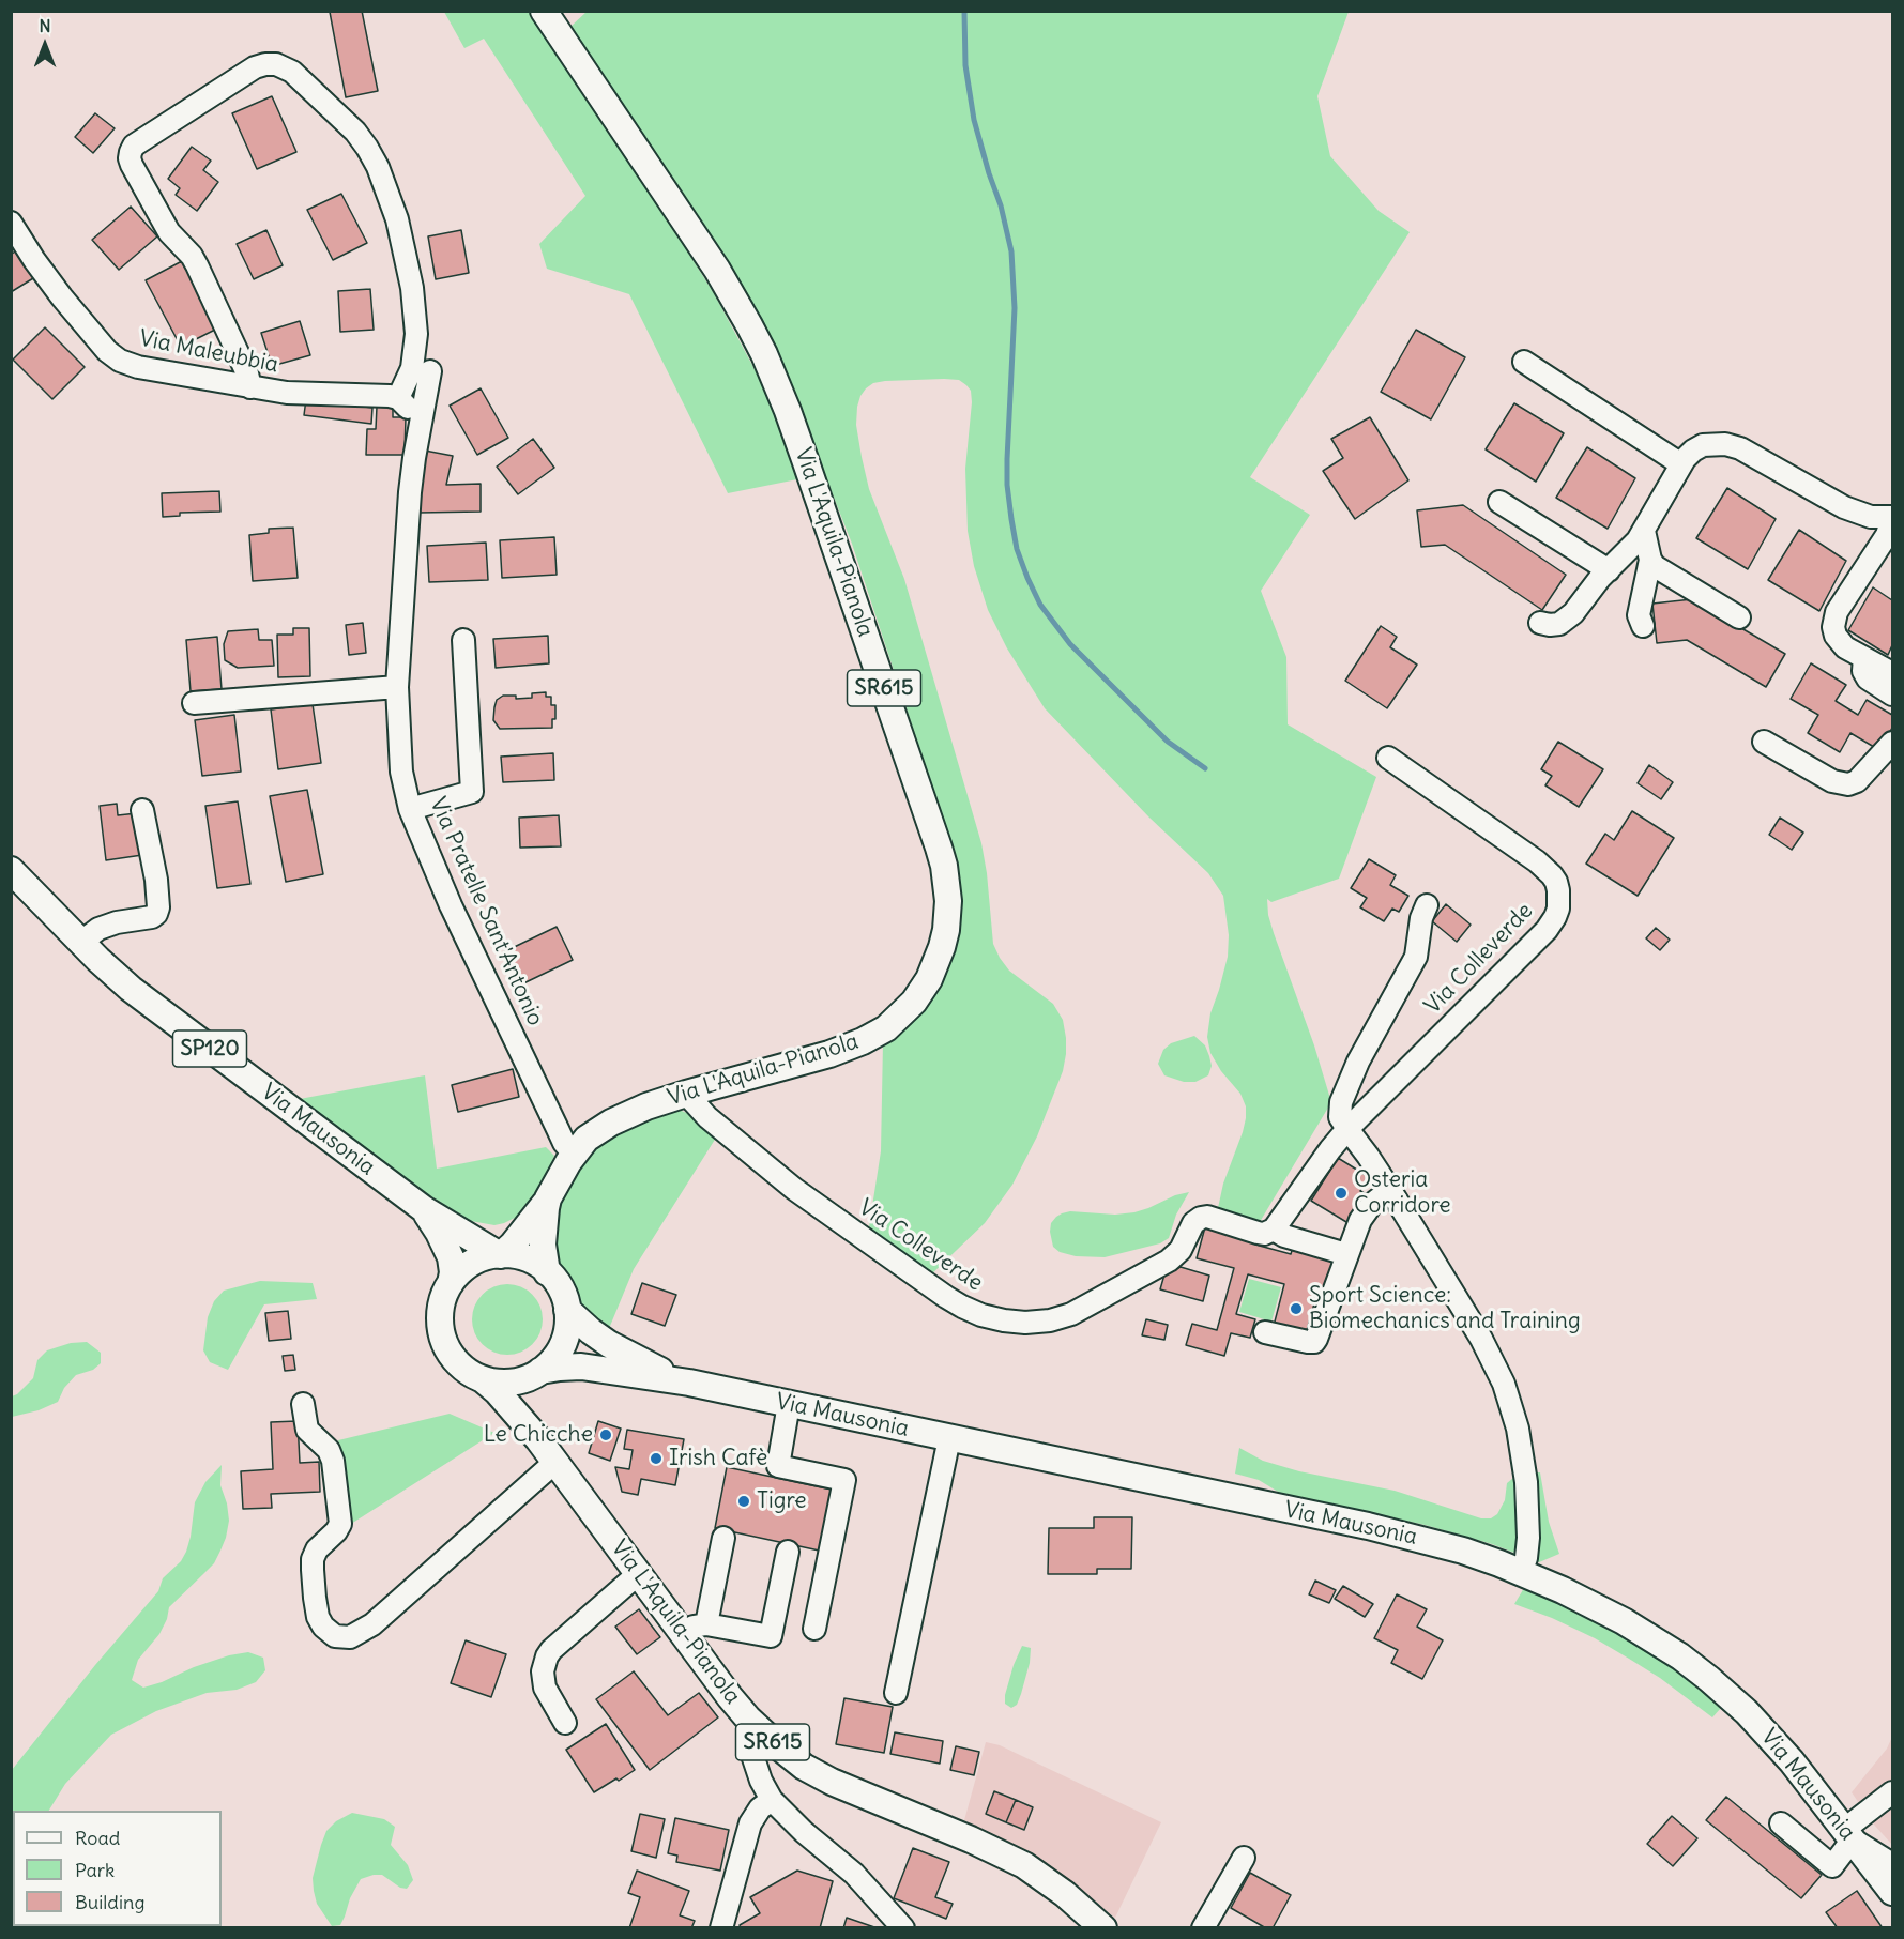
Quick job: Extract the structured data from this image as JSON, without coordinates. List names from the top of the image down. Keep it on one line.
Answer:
{"streets":{"main road":["Via L'Aquila-Pianola","SR615","SP120","Via Mausonia"],"street":["Via Maleubbia","Via Pratelle Sant'Antonio","Via Colleverde"]},"crossings":[["Via L'Aquila-Pianola","Via Pratelle Sant'Antonio"],["Via L'Aquila-Pianola","Via Colleverde"],["Via L'Aquila-Pianola","Via Mausonia"],["Via Colleverde","Via Mausonia"]],"places":["Osteria Corridore","Sport Science: Biomechanics and Training","Le Chicche","Irish Cafè","Tigre"],"legend":["Road","Park","Building"],"north":"top"}
